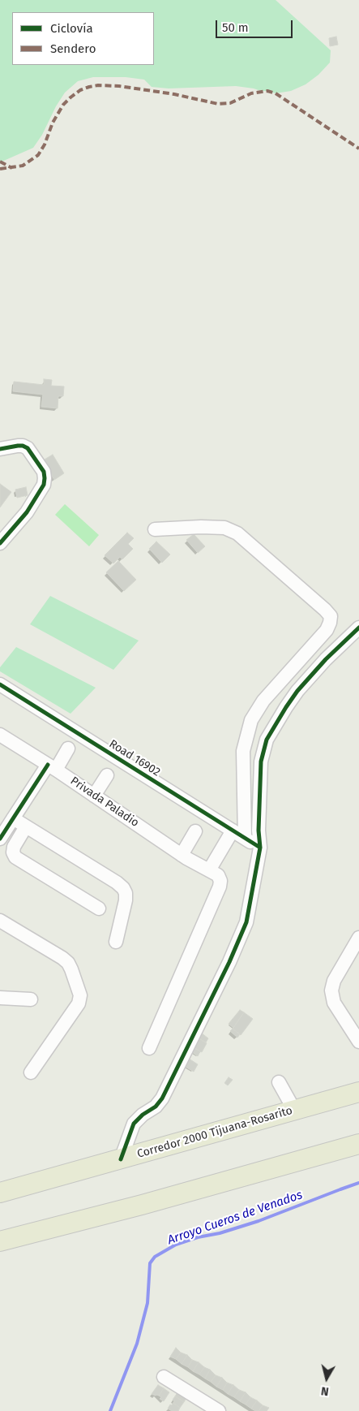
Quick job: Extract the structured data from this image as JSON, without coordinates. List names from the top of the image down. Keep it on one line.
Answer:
{"streets":{"highway":["Corredor 2000 Tijuana-Rosarito"],"street":["Road 16902","Privada Paladio"]},"water":["Arroyo Cueros de Venados"],"legend":["Ciclovía","Sendero"],"scale_bar":"50 m","north":"bottom"}
